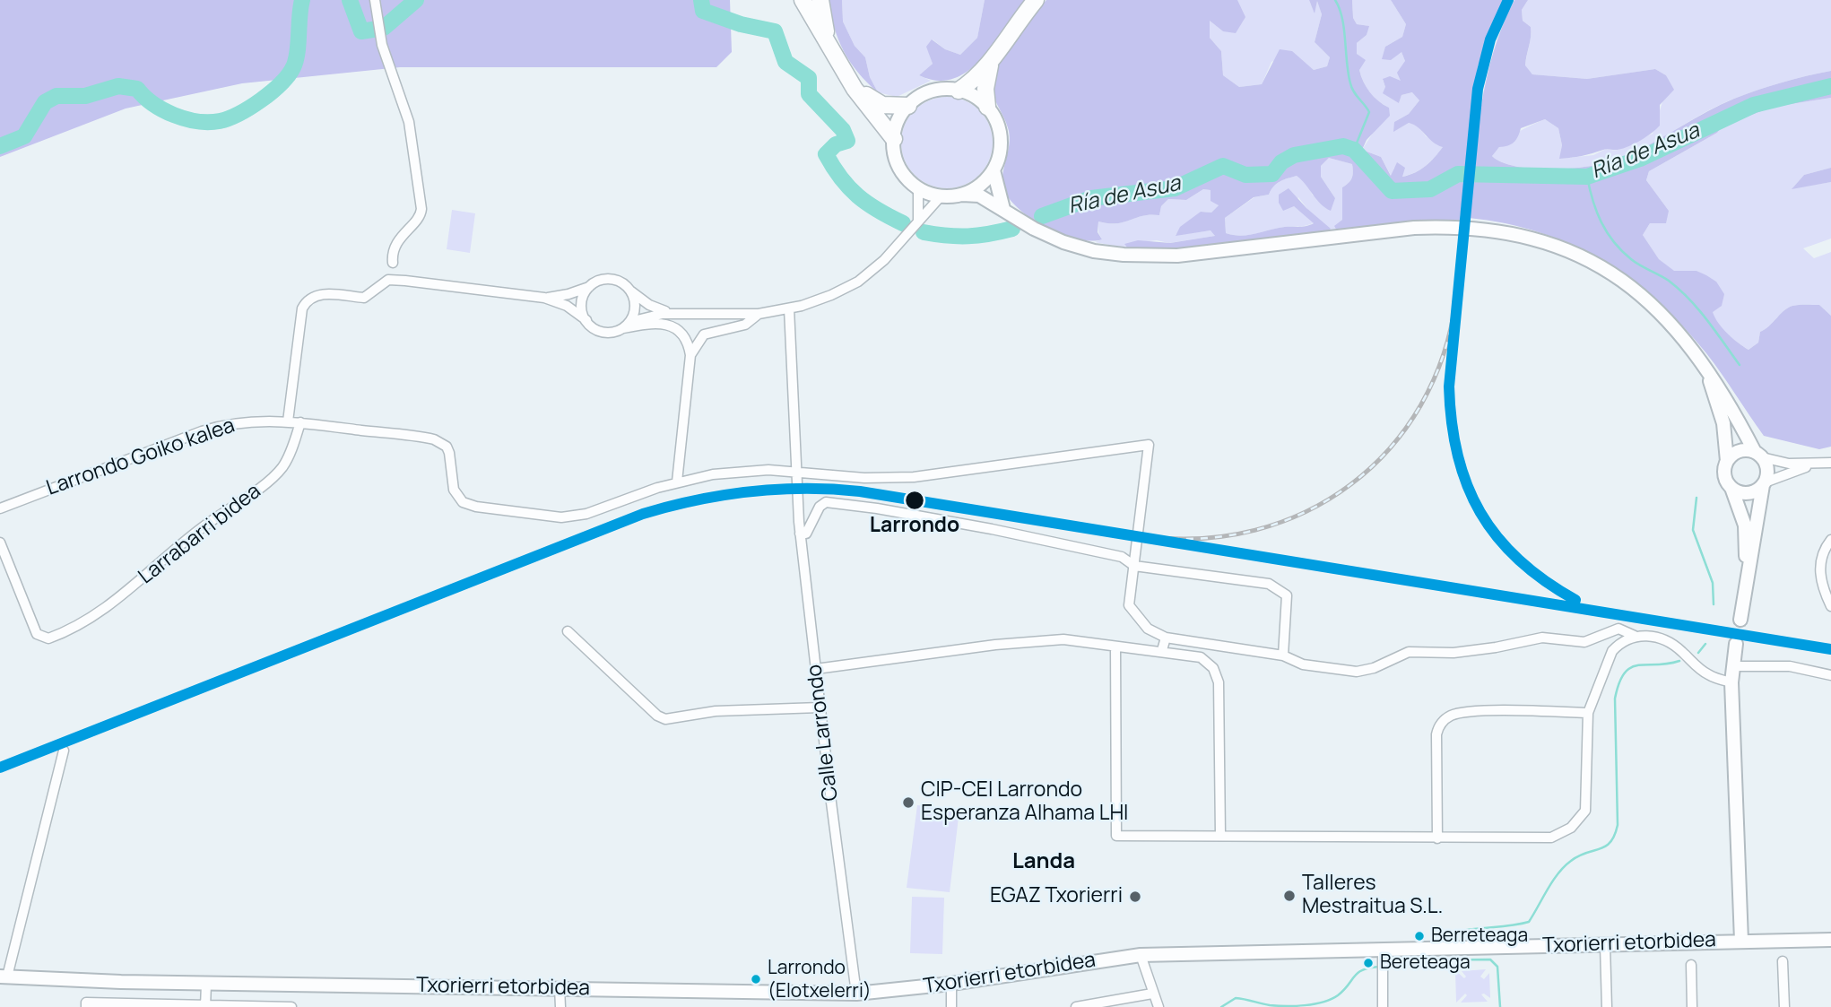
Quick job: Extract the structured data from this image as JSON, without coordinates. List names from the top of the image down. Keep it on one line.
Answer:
{"streets":{"street":["Larrondo Goiko kalea","Larrabarri bidea","Calle Larrondo","Txorierri etorbidea"]},"crossings":[["Larrondo Goiko kalea","Larrabarri bidea"],["Larrondo Goiko kalea","Calle Larrondo"],["Calle Larrondo","Txorierri etorbidea"]],"districts":["Landa"],"water":["Ría de Asua"],"places":["Larrondo","CIP-CEI Larrondo Esperanza Alhama LHI","Talleres Mestraitua S.L.","EGAZ Txorierri","Berreteaga","Bereteaga","Larrondo (Elotxelerri)"]}
